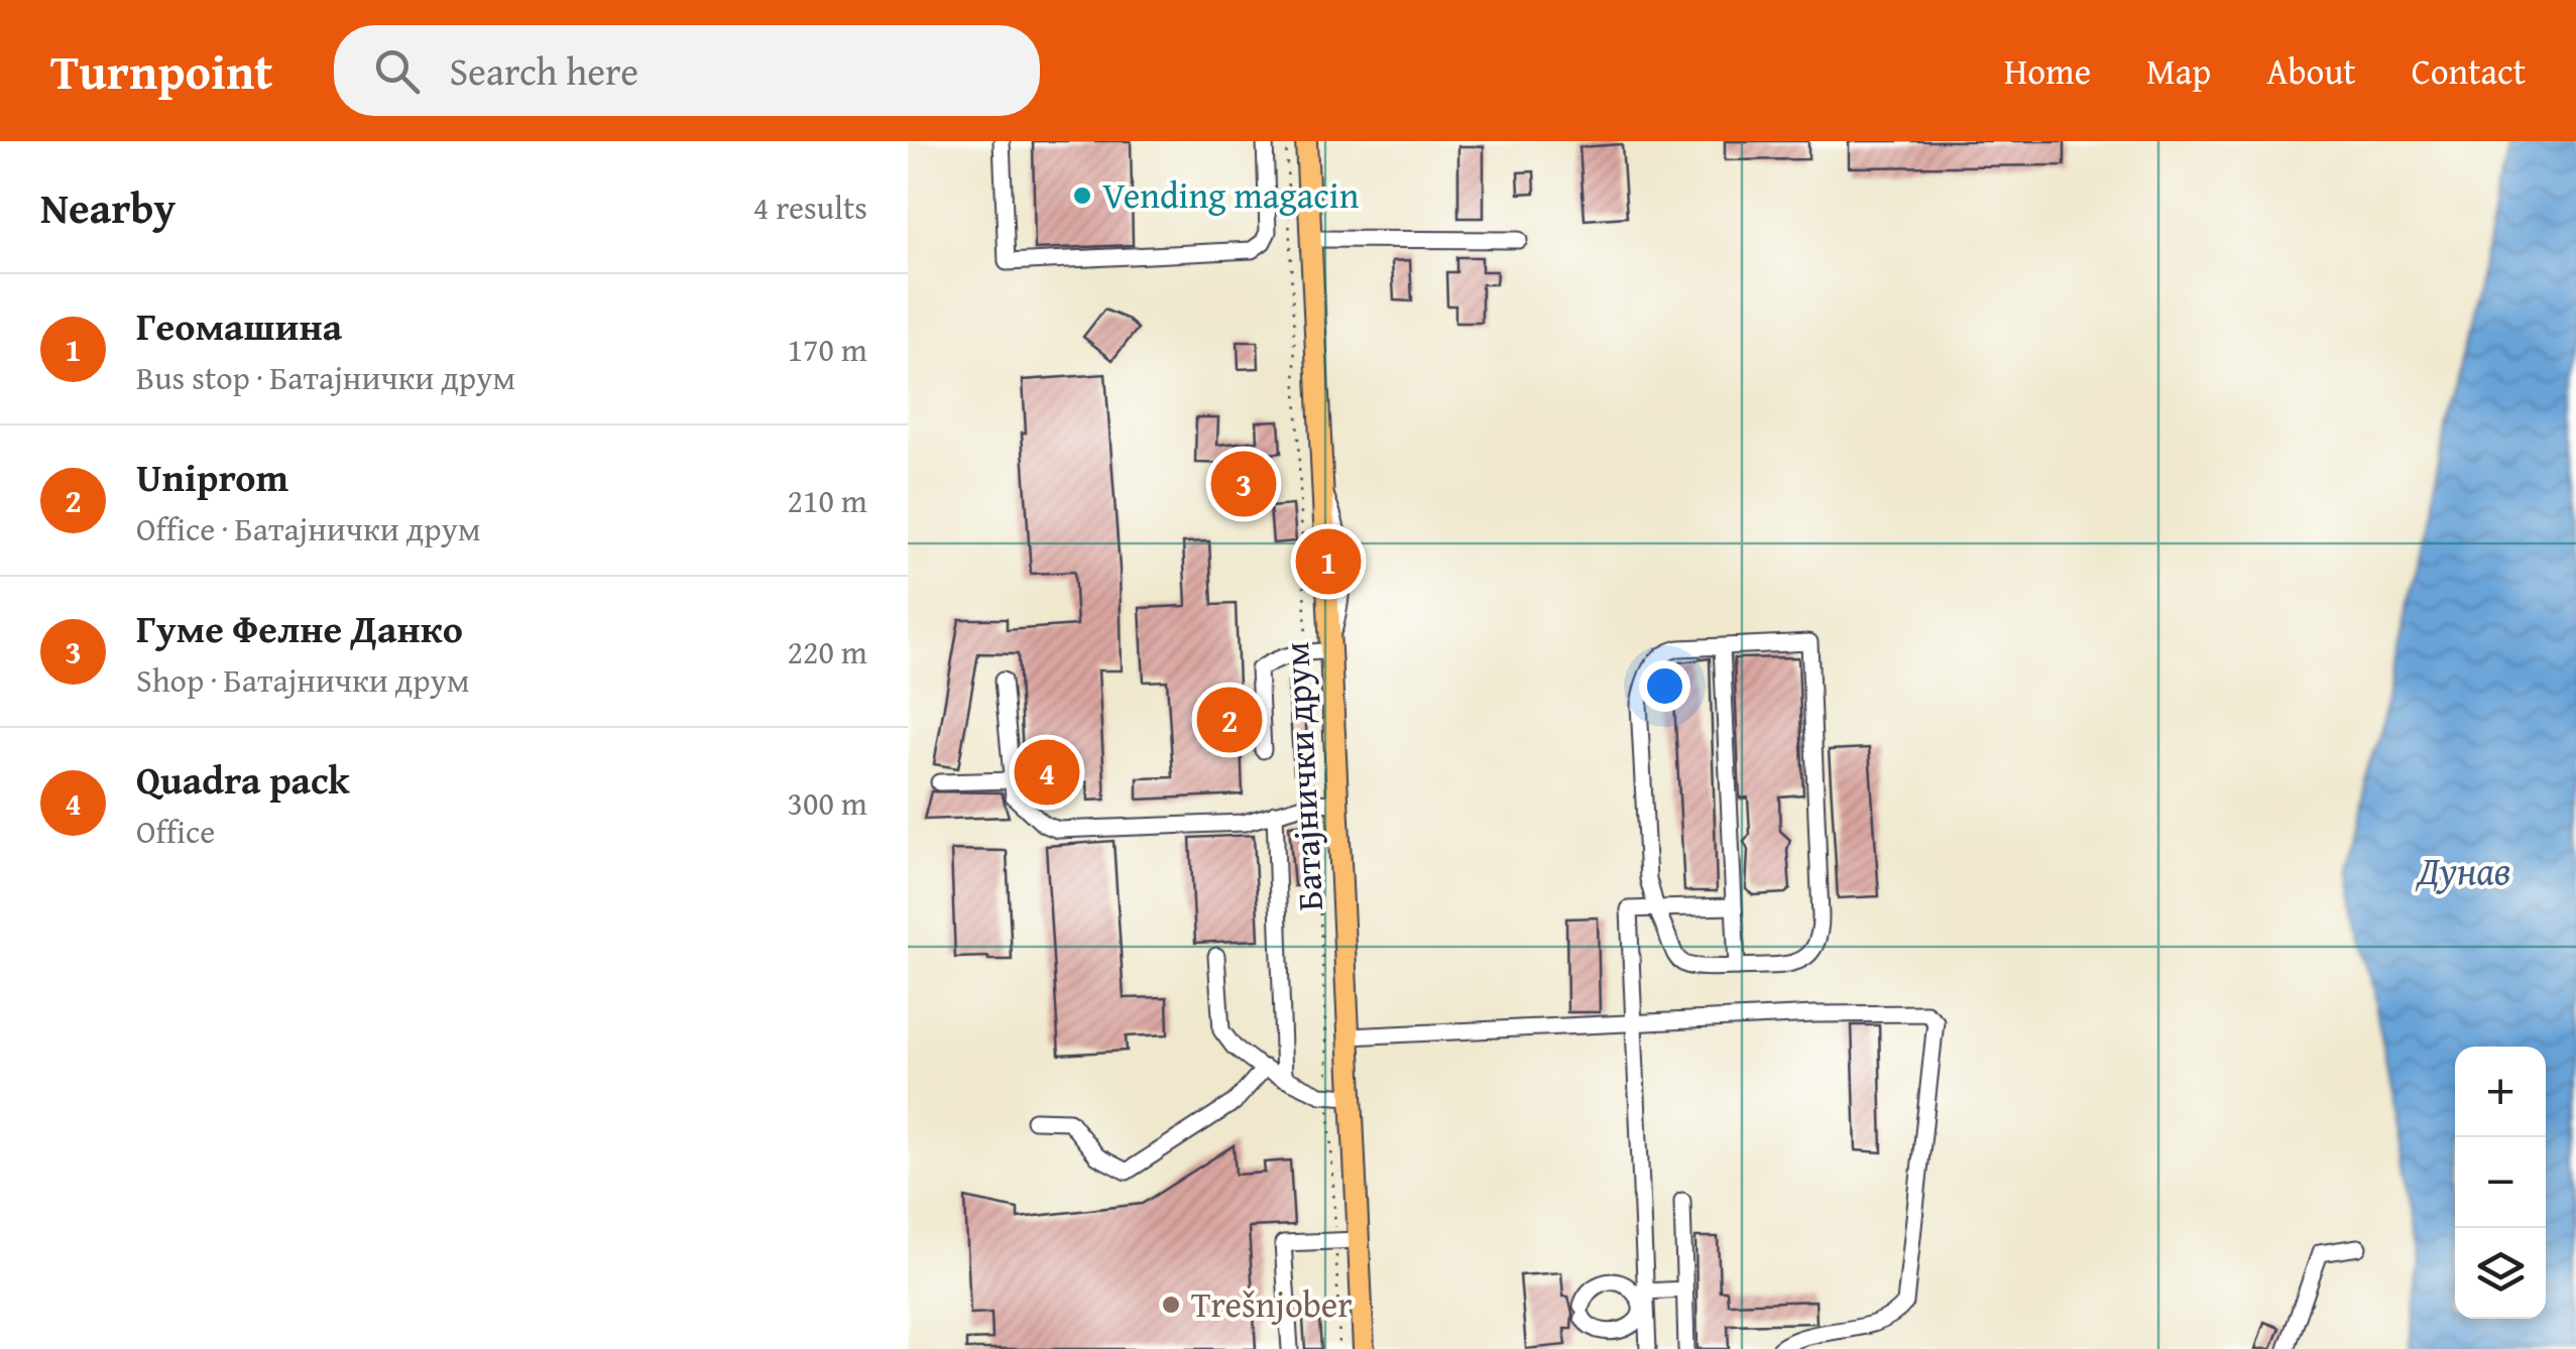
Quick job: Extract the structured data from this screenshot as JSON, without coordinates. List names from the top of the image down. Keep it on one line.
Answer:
{"streets":{"main road":["Батајнички друм"]},"water":["Дунав"],"places":["Vending magacin","Trešnjober"],"page":{"header":"Turnpoint","search":"Search here","nav":["Home","Map","About","Contact"],"heading":["Nearby","4 results"],"list":[{"mark":"1","name":"Геомашина","note":"Bus stop · Батајнички друм","value":"170 m"},{"mark":"2","name":"Uniprom","note":"Office · Батајнички друм","value":"210 m"},{"mark":"3","name":"Гуме Фелне Данко","note":"Shop · Батајнички друм","value":"220 m"},{"mark":"4","name":"Quadra pack","note":"Office","value":"300 m"}],"pins":["3","1","2","4"],"map_buttons":["+","−"]}}
